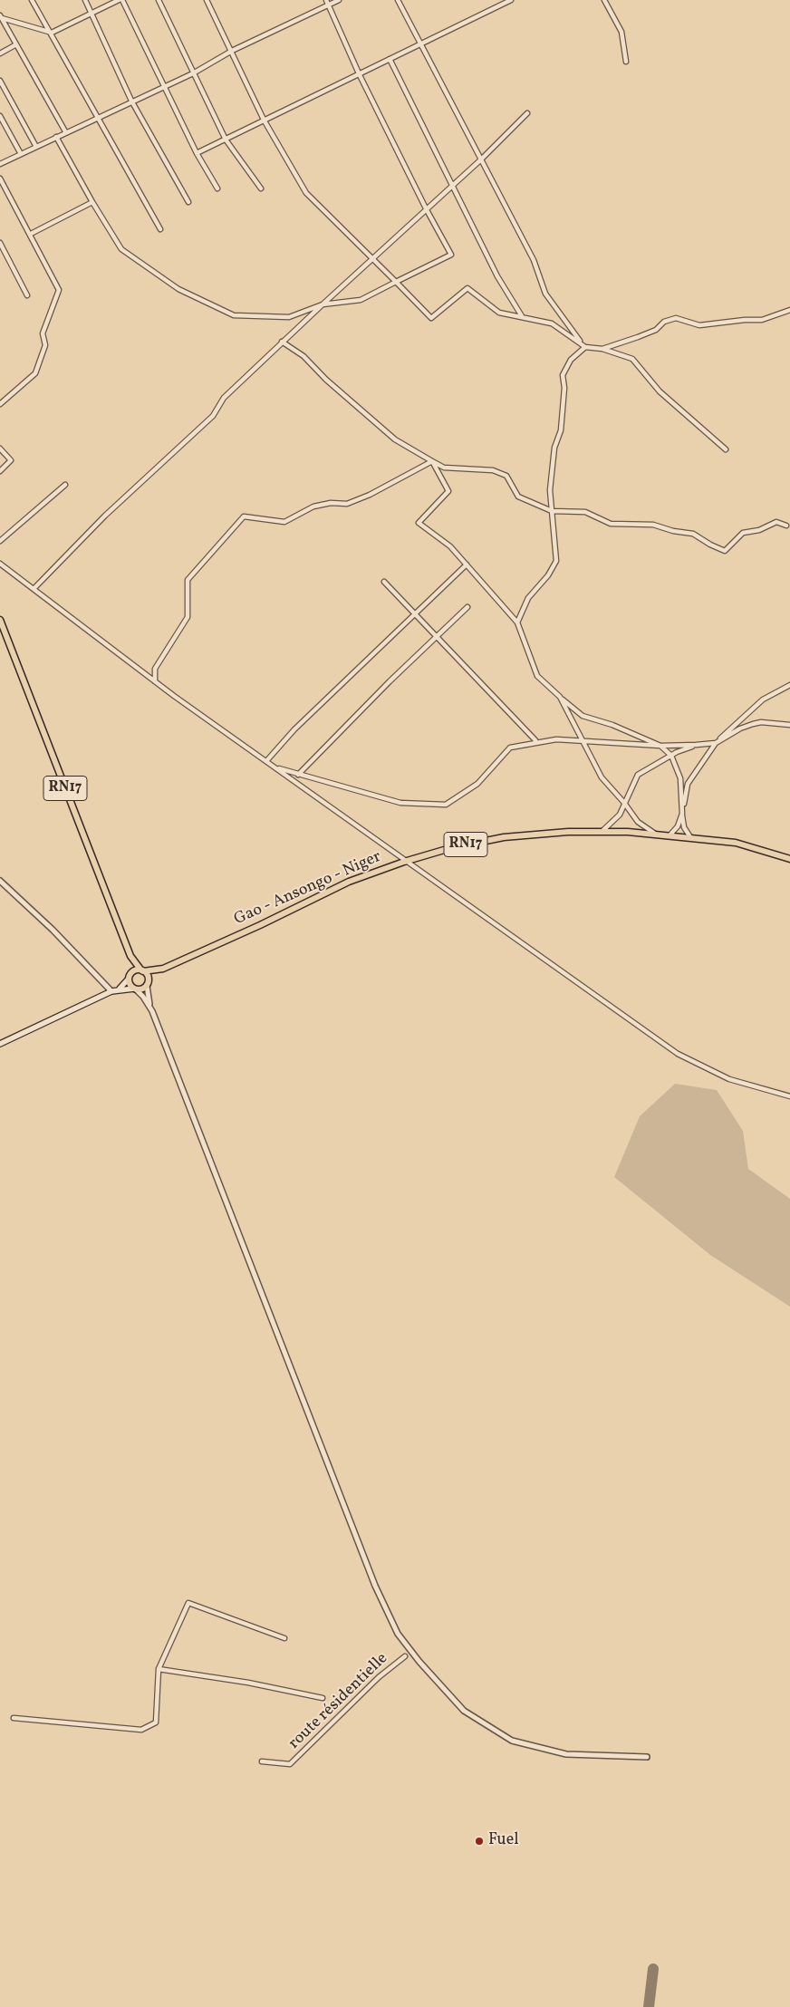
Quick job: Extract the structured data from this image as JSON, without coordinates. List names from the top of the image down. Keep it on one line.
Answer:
{"streets":{"main road":["RN17","Gao - Ansongo - Niger"],"street":["route résidentielle"]},"crossings":[["RN17","Gao - Ansongo - Niger"]],"places":["Fuel"]}
